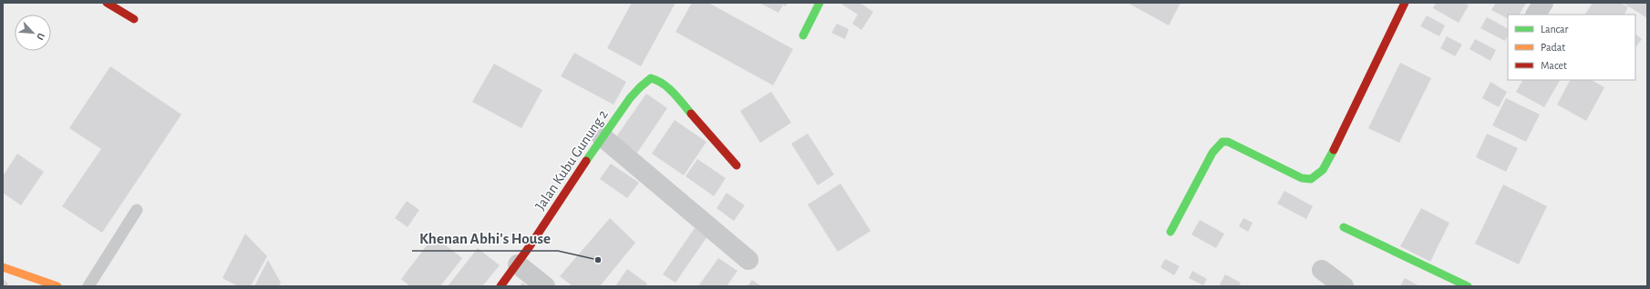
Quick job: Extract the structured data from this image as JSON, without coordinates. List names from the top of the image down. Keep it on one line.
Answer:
{"streets":{"street":["Jalan Kubu Gunung 2"]},"places":["Khenan Abhi's House"],"legend":["Lancar","Padat","Macet"],"north":"bottom right"}
